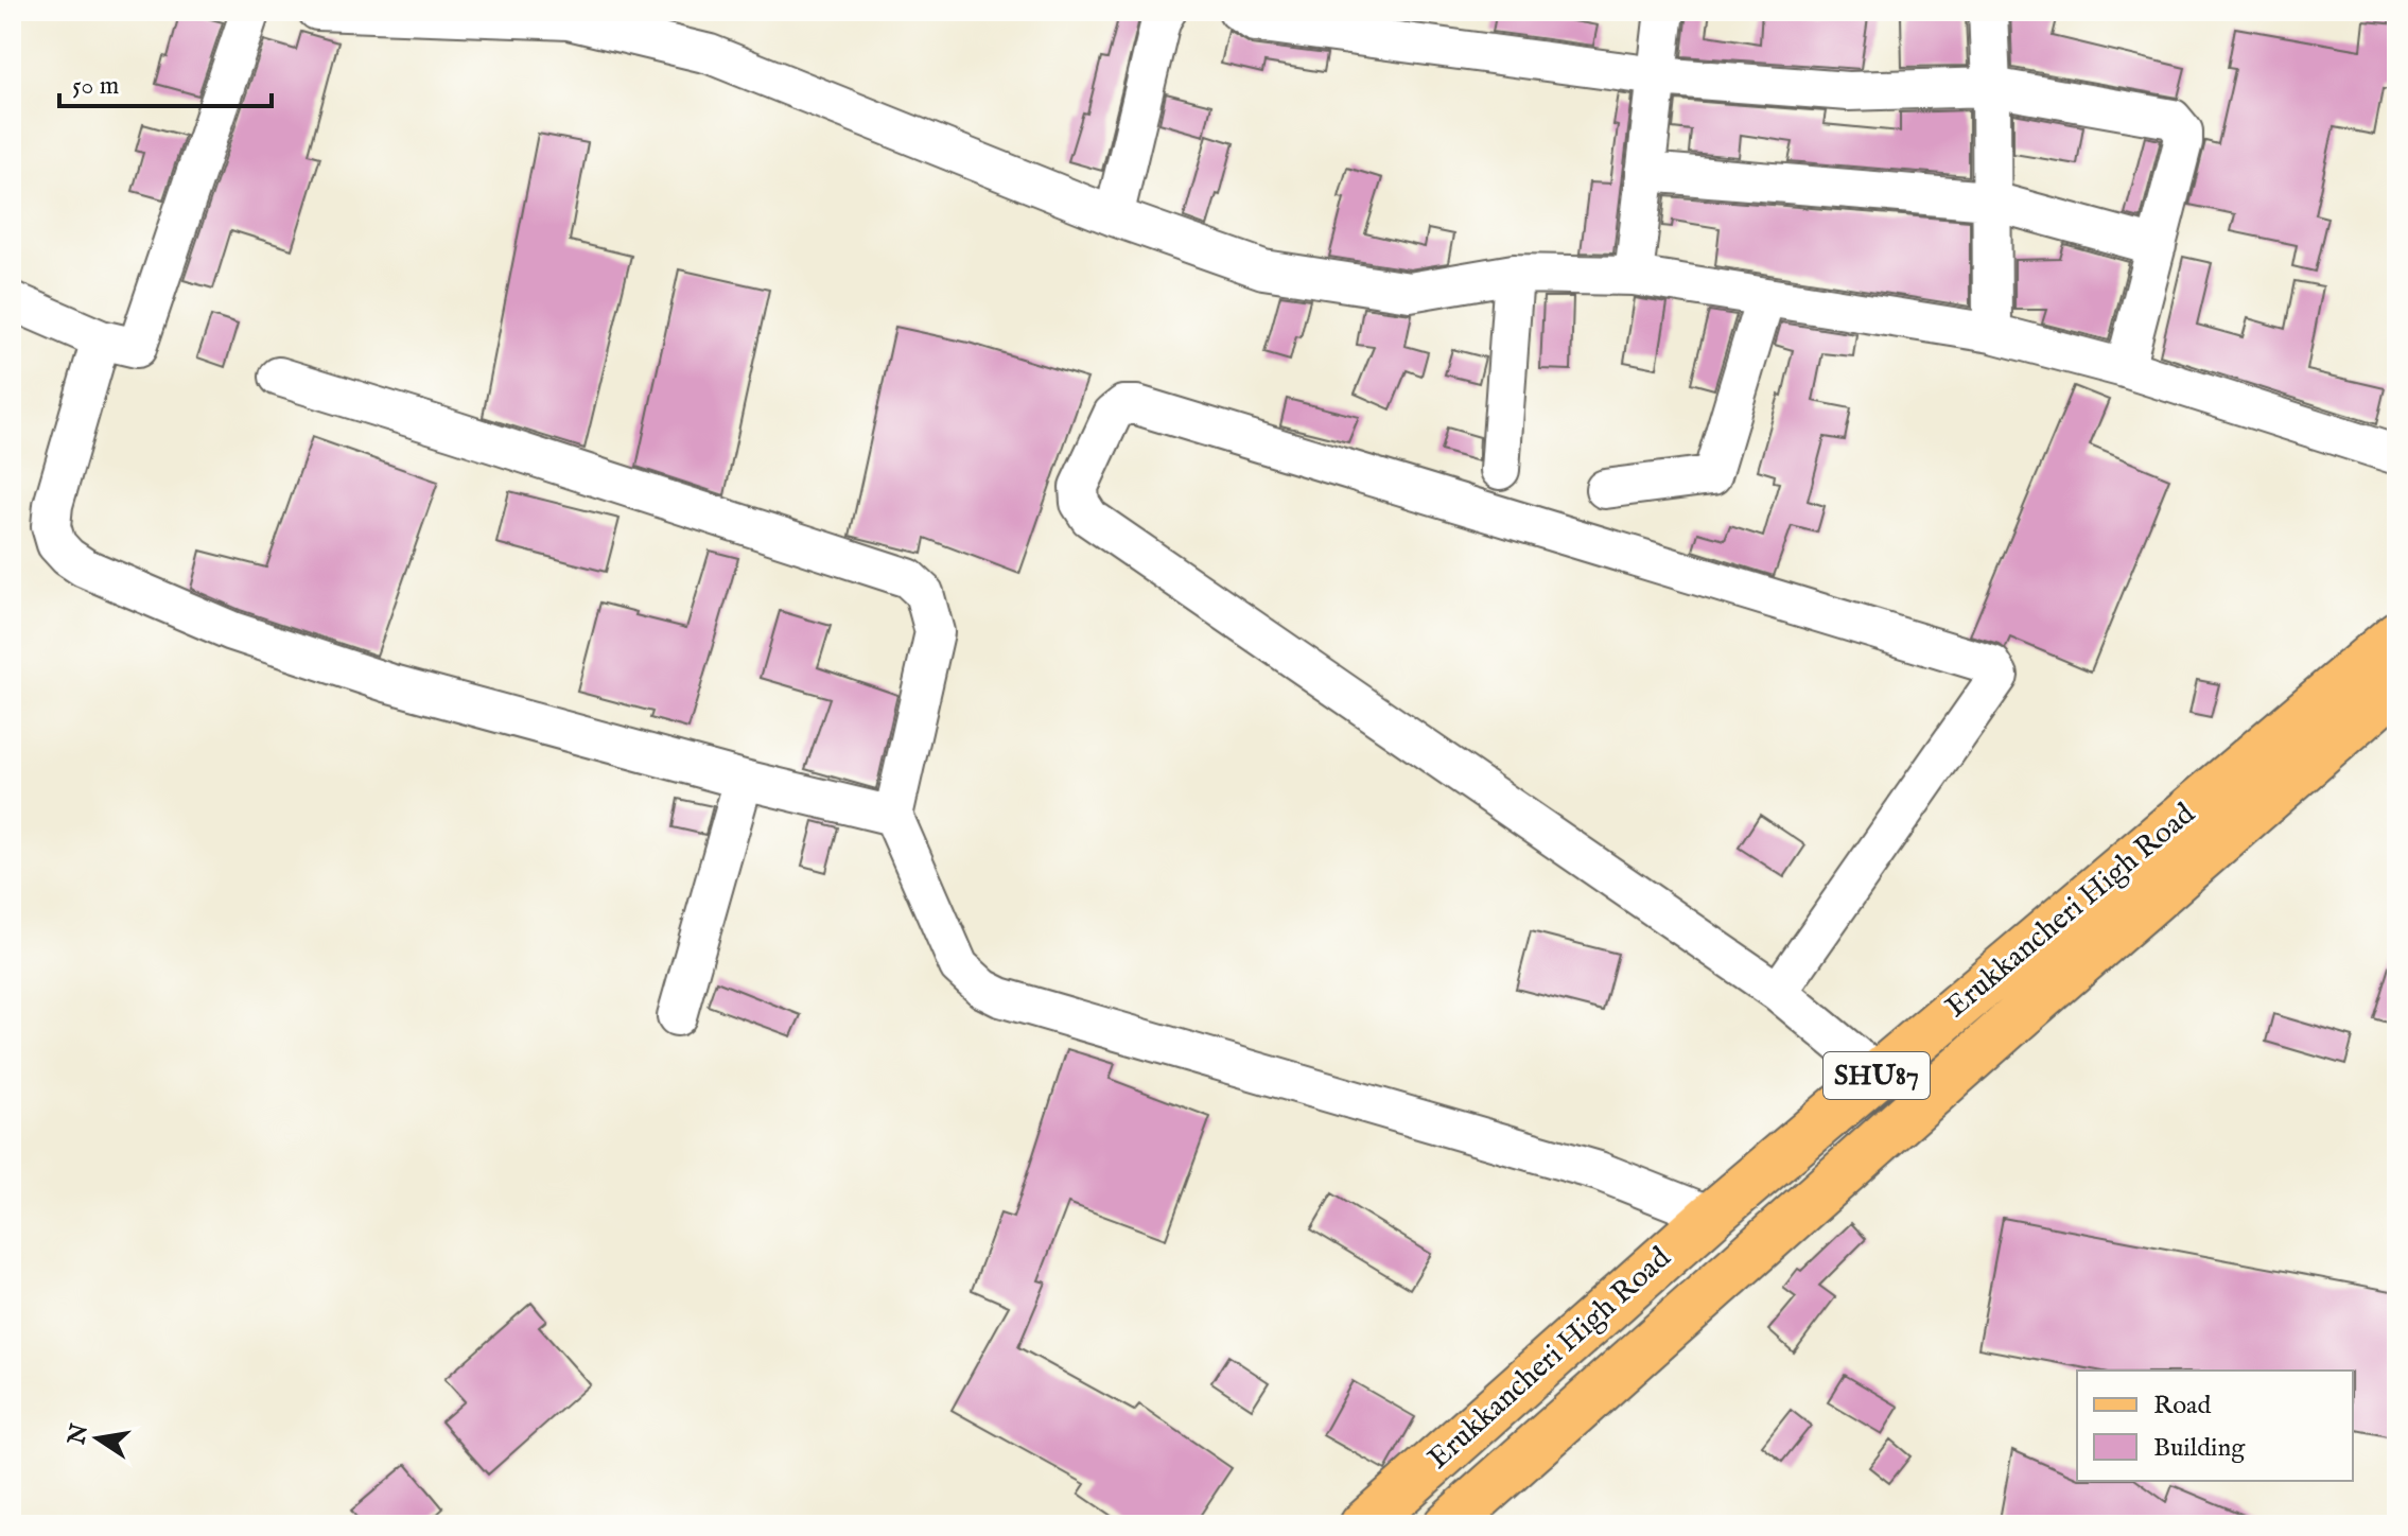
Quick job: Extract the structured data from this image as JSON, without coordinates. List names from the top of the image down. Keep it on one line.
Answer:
{"streets":{"main road":["Erukkancheri High Road","SHU87"]},"legend":["Road","Building"],"scale_bar":"50 m","north":"left"}
